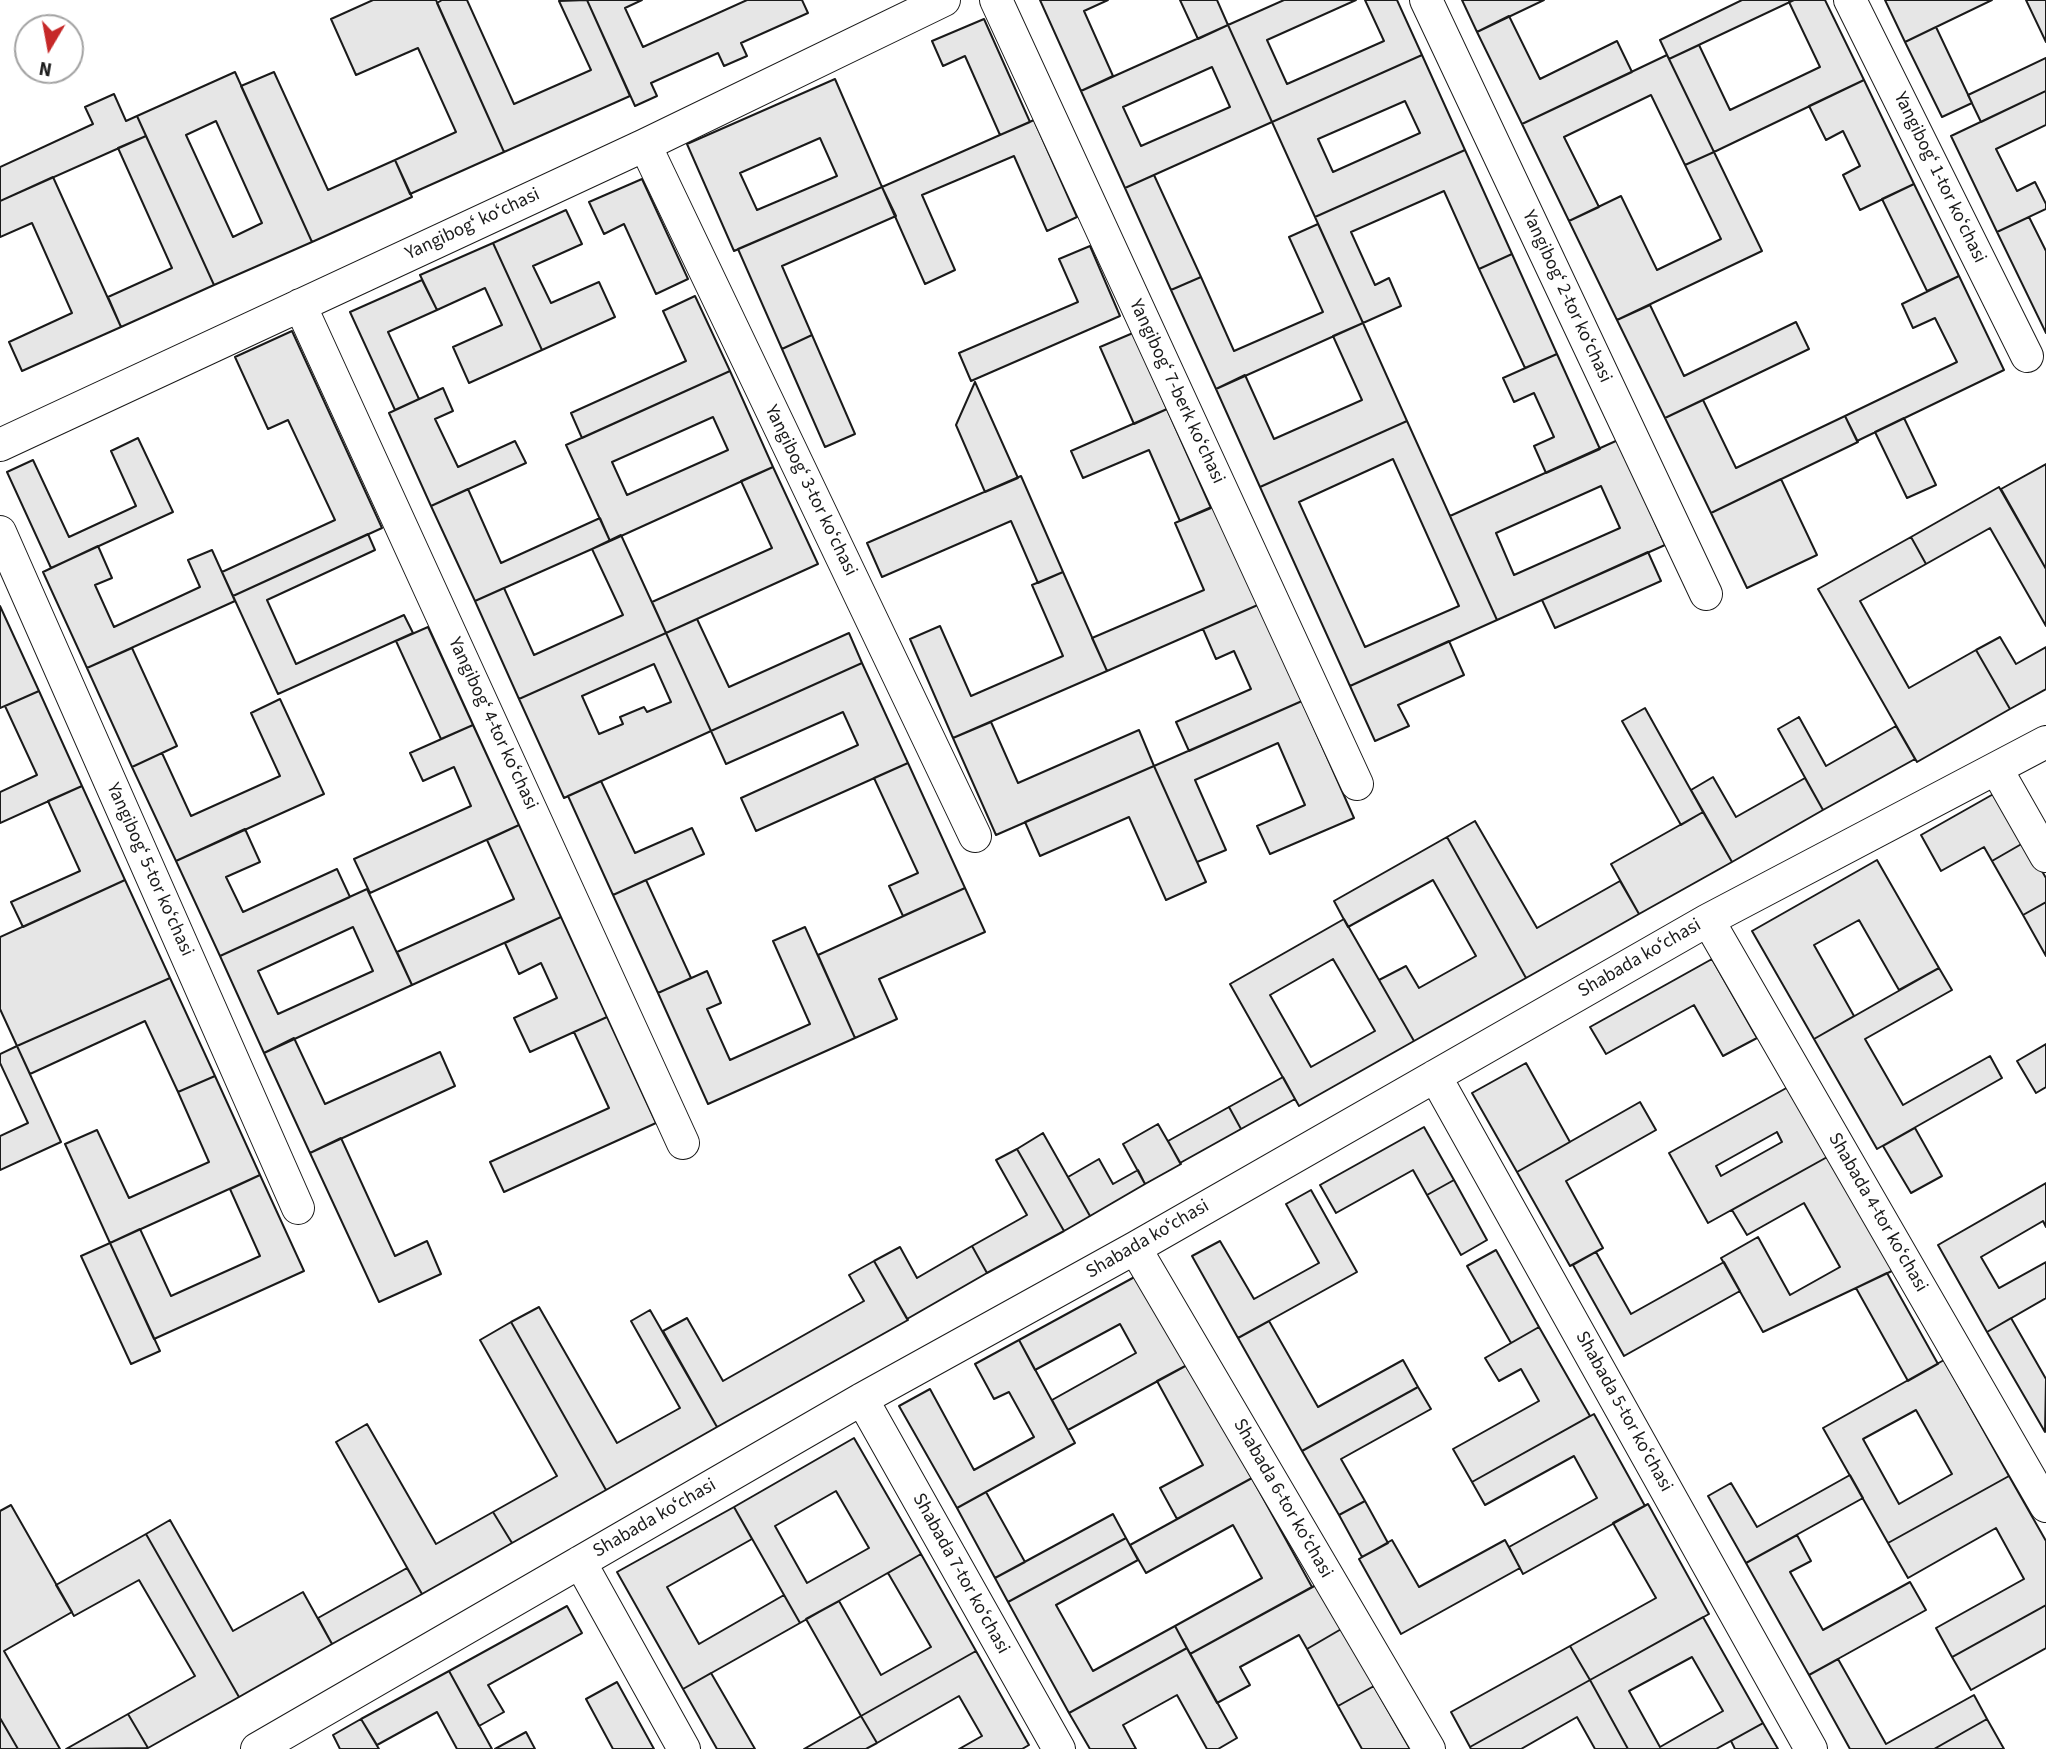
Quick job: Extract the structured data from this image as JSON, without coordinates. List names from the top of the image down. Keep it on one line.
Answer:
{"streets":{"street":["Yangibogʻ 1-tor koʻchasi","Yangibogʻ koʻchasi","Yangibogʻ 2-tor koʻchasi","Yangibogʻ 7-berk koʻchasi","Yangibogʻ 3-tor koʻchasi","Yangibogʻ 4-tor koʻchasi","Yangibogʻ 5-tor koʻchasi","Shabada koʻchasi","Shabada 4-tor koʻchasi","Shabada 5-tor koʻchasi","Shabada 6-tor koʻchasi","Shabada 7-tor koʻchasi"]},"crossings":[["Yangibogʻ koʻchasi","Yangibogʻ 3-tor koʻchasi"],["Yangibogʻ koʻchasi","Yangibogʻ 4-tor koʻchasi"],["Shabada koʻchasi","Shabada 4-tor koʻchasi"],["Shabada koʻchasi","Shabada 5-tor koʻchasi"],["Shabada koʻchasi","Shabada 6-tor koʻchasi"],["Shabada koʻchasi","Shabada 7-tor koʻchasi"]],"north":"bottom"}
